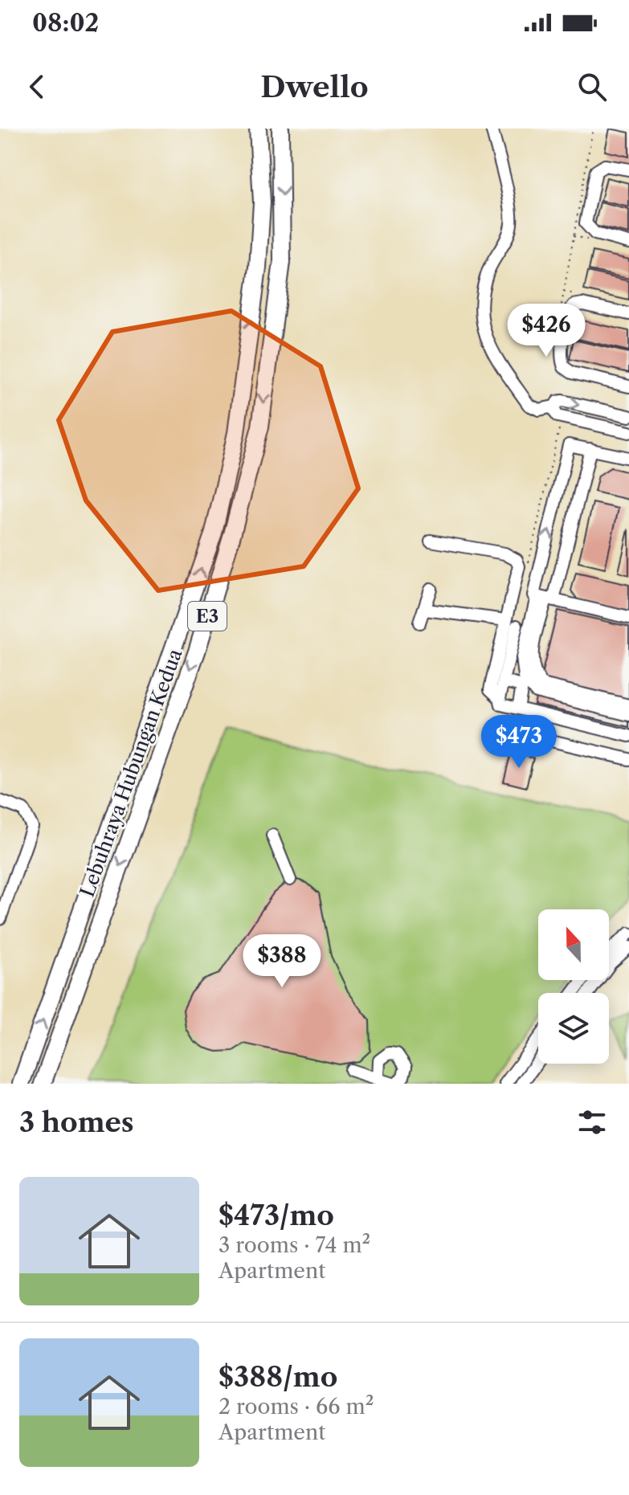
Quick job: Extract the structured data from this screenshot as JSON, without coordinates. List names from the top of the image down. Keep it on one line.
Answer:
{"streets":{"highway":["E3","Lebuhraya Hubungan Kedua"]},"north":"top","page":{"status":"08:02","header":"Dwello","price":["$426","$473","$388"],"heading":"3 homes","list":[{"name":"$473/mo","note":"3 rooms · 74 m² · Apartment"},{"name":"$388/mo","note":"2 rooms · 66 m² · Apartment"}]}}
